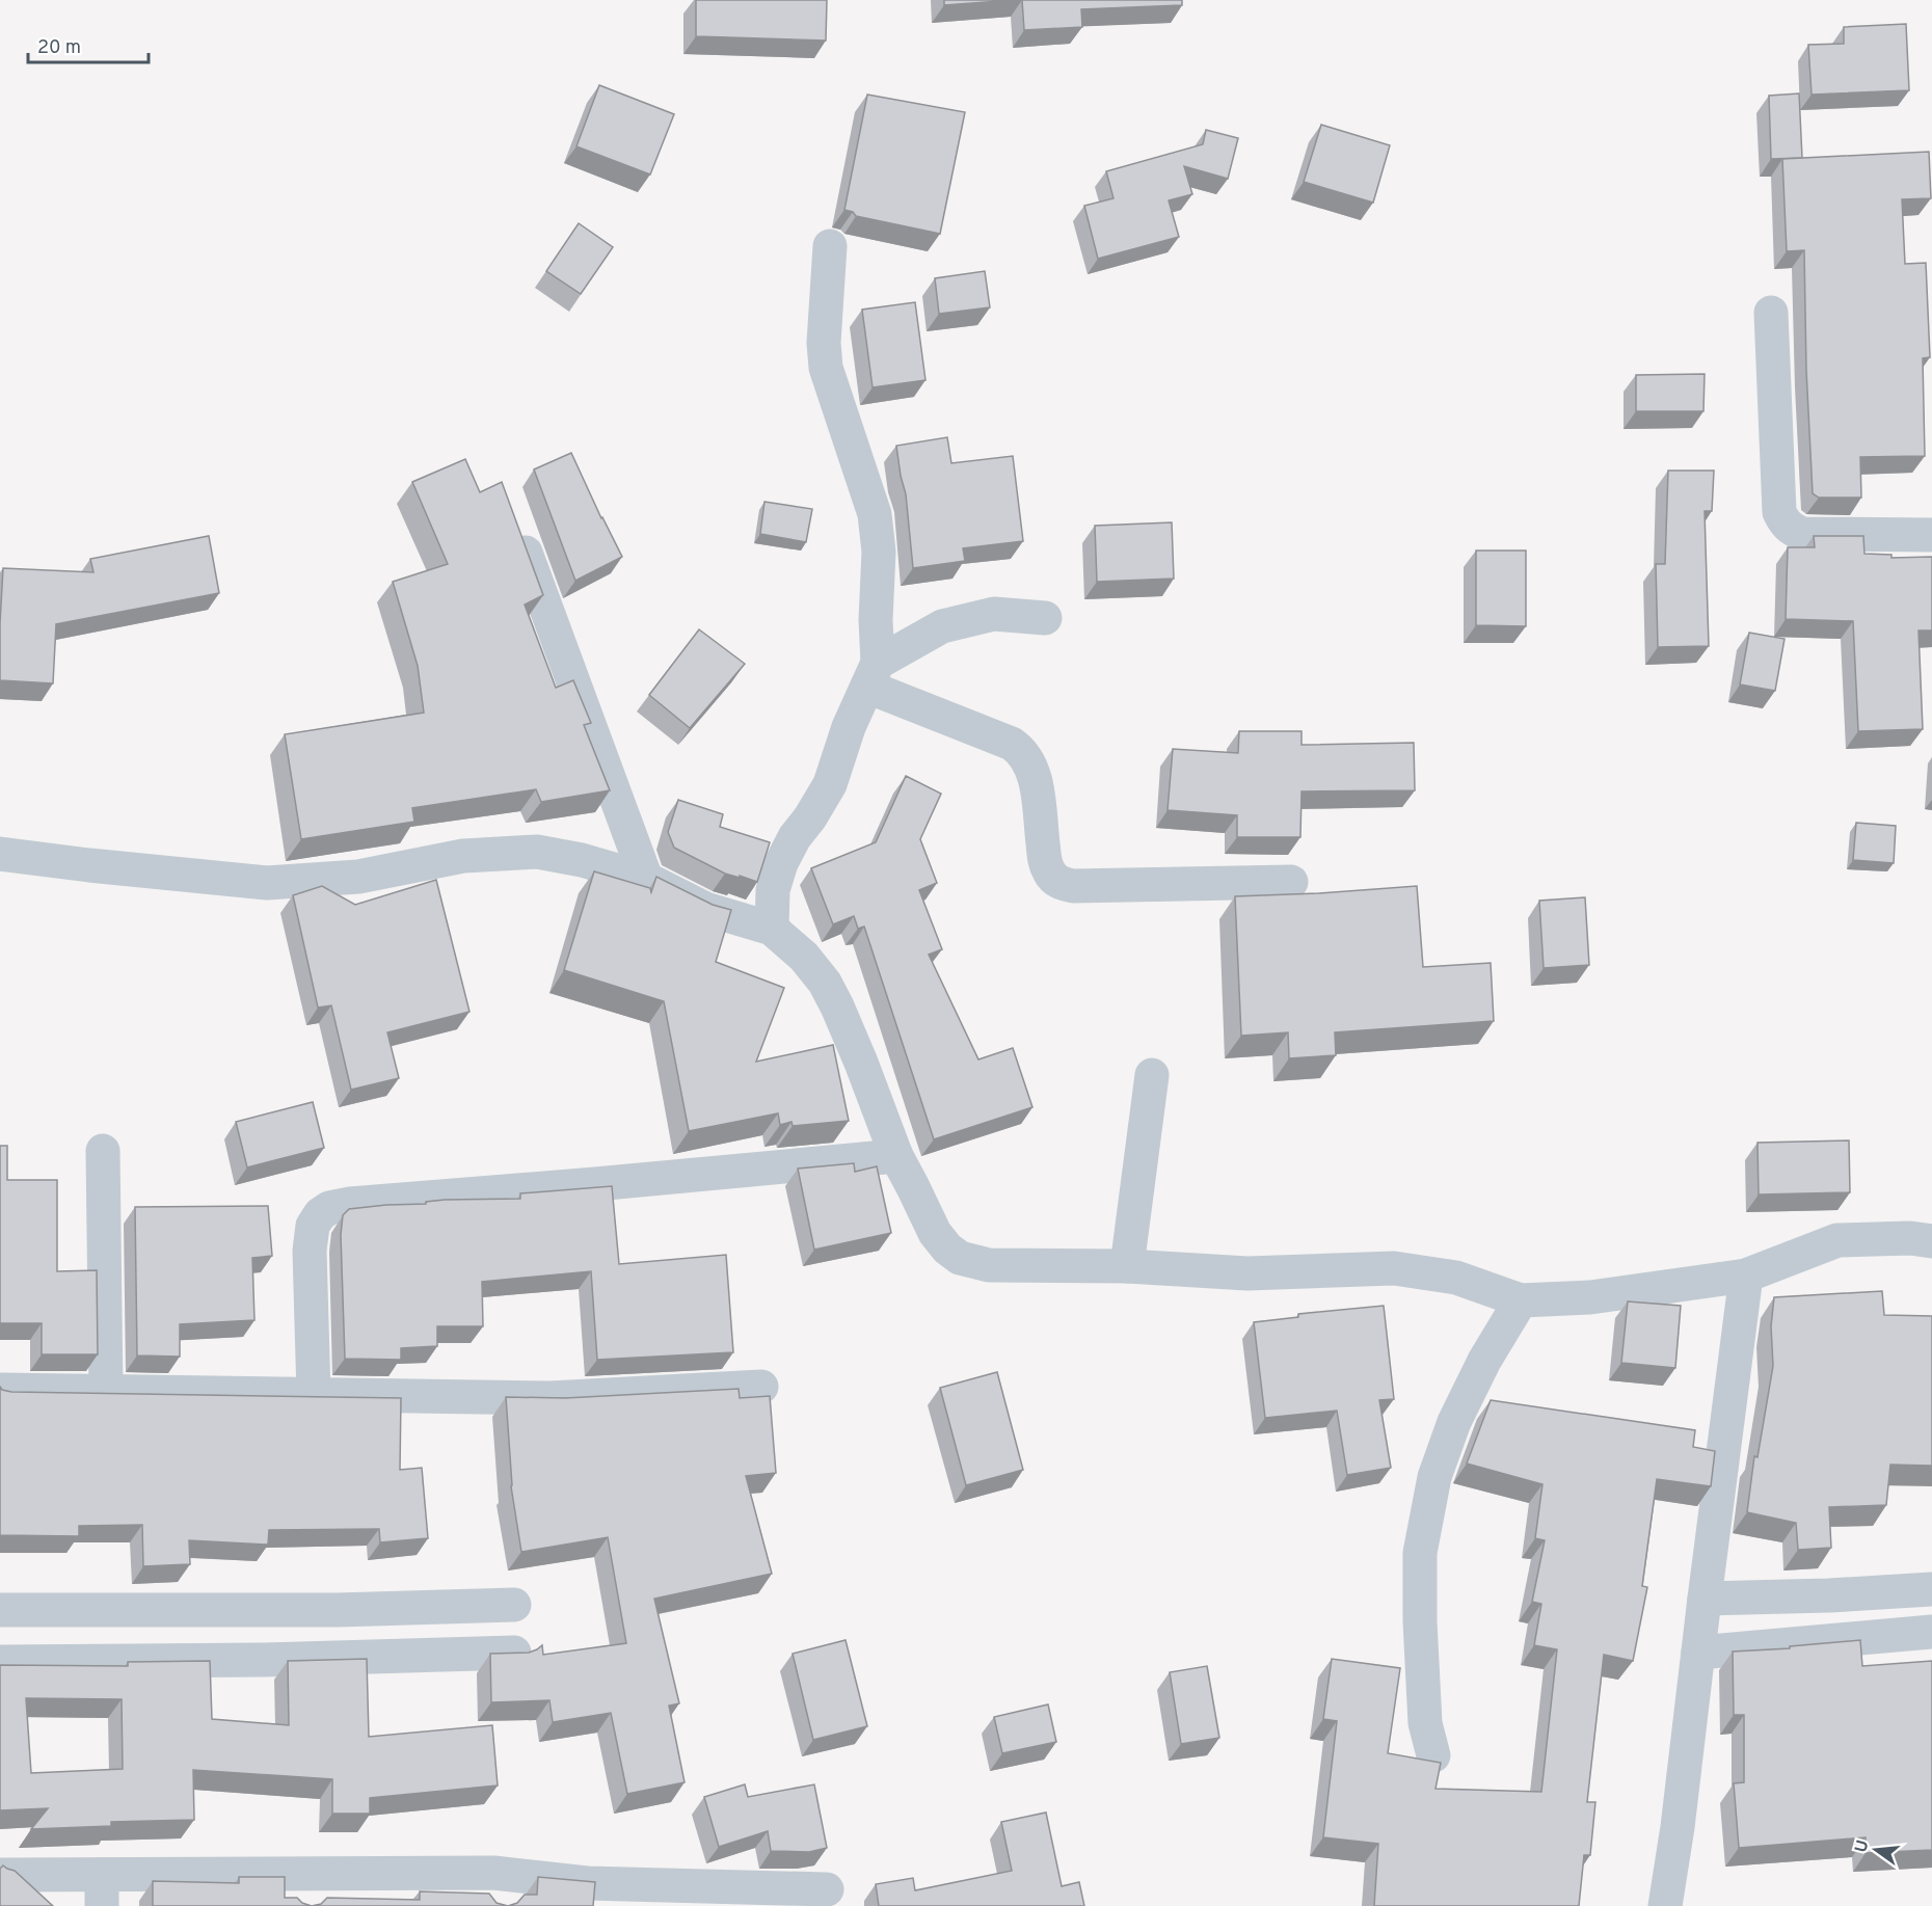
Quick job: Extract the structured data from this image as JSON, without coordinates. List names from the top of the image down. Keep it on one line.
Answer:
{"scale_bar":"20 m","north":"left"}
